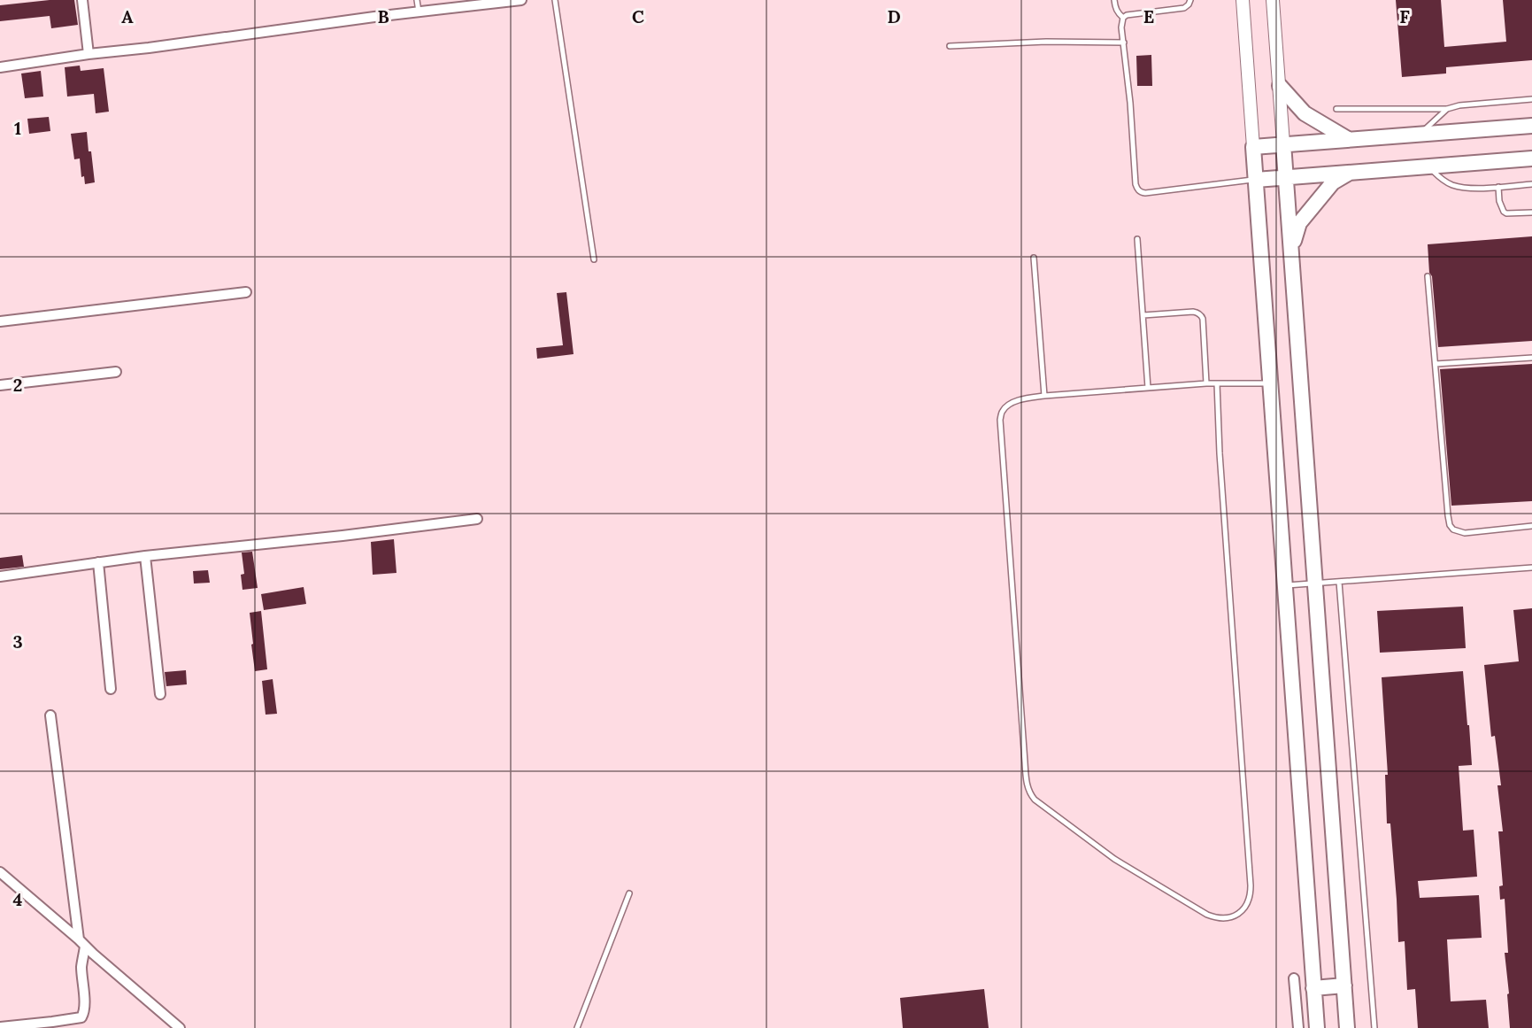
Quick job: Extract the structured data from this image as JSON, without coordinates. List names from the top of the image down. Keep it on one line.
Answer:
{"grid":{"columns":["A","B","C","D","E","F"],"rows":["1","2","3","4"]}}
